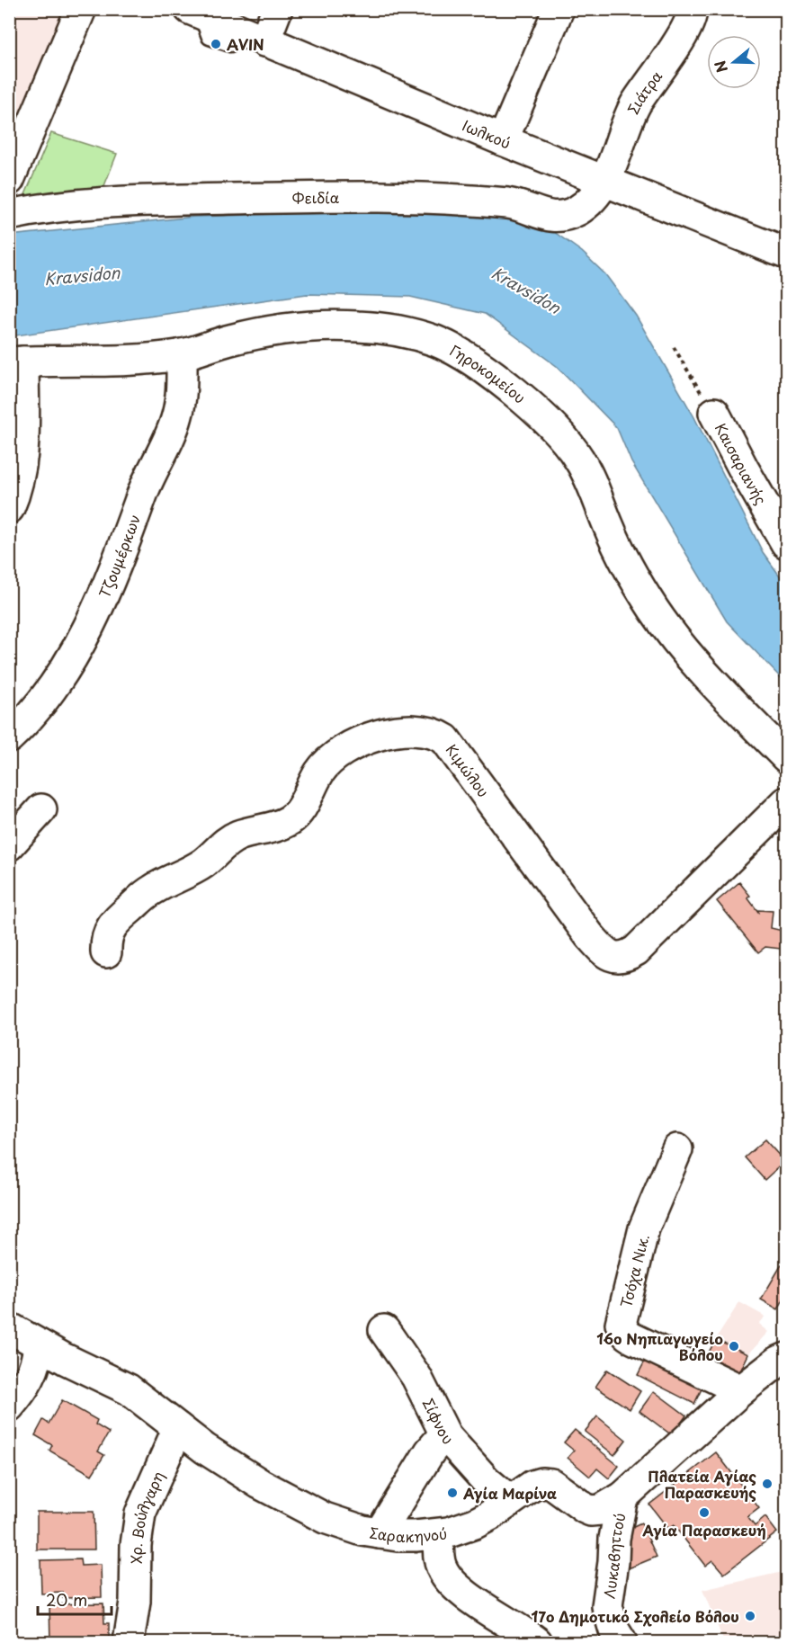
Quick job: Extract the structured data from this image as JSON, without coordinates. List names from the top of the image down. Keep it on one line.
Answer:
{"streets":{"street":["Σιάτρα","Ιωλκού","Φειδία","Γηροκομείου","Καισαριανής","Τζουμέρκων","Κιμώλου","Τσόχα Νικ.","Σίφνου","Χρ. Βούλγαρη","Σαρακηνού","Λυκαβηττού"]},"crossings":[["Σιάτρα","Ιωλκού"],["Σιάτρα","Φειδία"],["Ιωλκού","Φειδία"],["Γηροκομείου","Τζουμέρκων"],["Τσόχα Νικ.","Σαρακηνού"],["Σίφνου","Σαρακηνού"],["Χρ. Βούλγαρη","Σαρακηνού"],["Σαρακηνού","Λυκαβηττού"]],"water":["Kravsidon"],"places":["AVIN","16ο Νηπιαγωγείο Βόλου","Πλατεία Αγίας Παρασκευής","Αγία Μαρίνα","Αγία Παρασκευή","17ο Δημοτικό Σχολείο Βόλου"],"scale_bar":"20 m","north":"left"}
